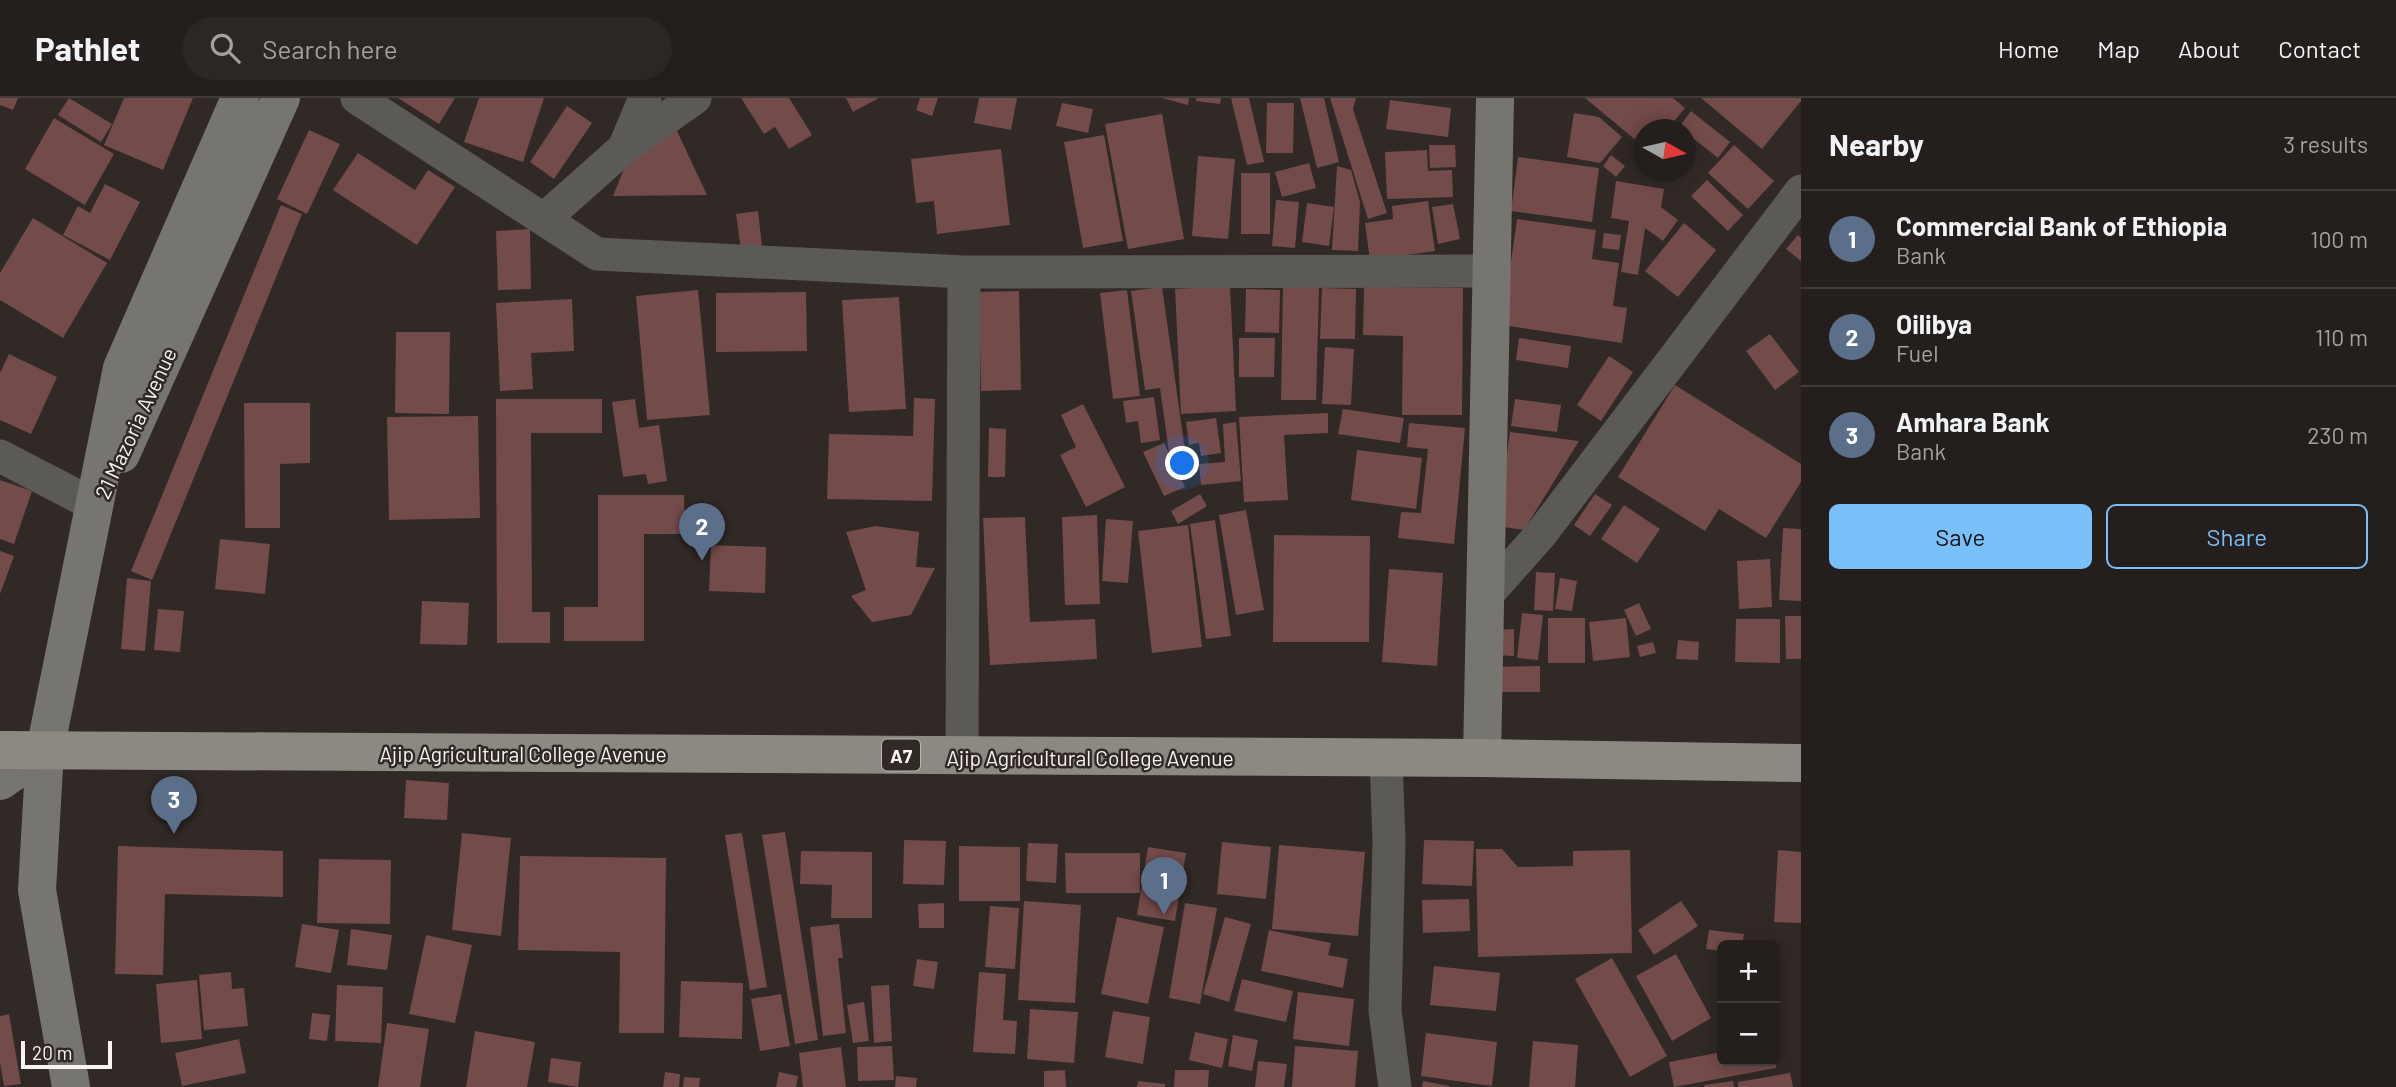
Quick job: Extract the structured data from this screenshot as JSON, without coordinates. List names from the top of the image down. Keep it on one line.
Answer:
{"streets":{"main road":["21 Mazoria Avenue","Ajip Agricultural College Avenue","A7"]},"scale_bar":"20 m","north":"right","page":{"header":"Pathlet","search":"Search here","nav":["Home","Map","About","Contact"],"heading":["Nearby","3 results"],"list":[{"mark":"1","name":"Commercial Bank of Ethiopia","note":"Bank","value":"100 m"},{"mark":"2","name":"Oilibya","note":"Fuel","value":"110 m"},{"mark":"3","name":"Amhara Bank","note":"Bank","value":"230 m"}],"buttons":["Save","Share"],"pins":["2","3","1"],"map_buttons":["+","−"],"scale":"20 m"}}
